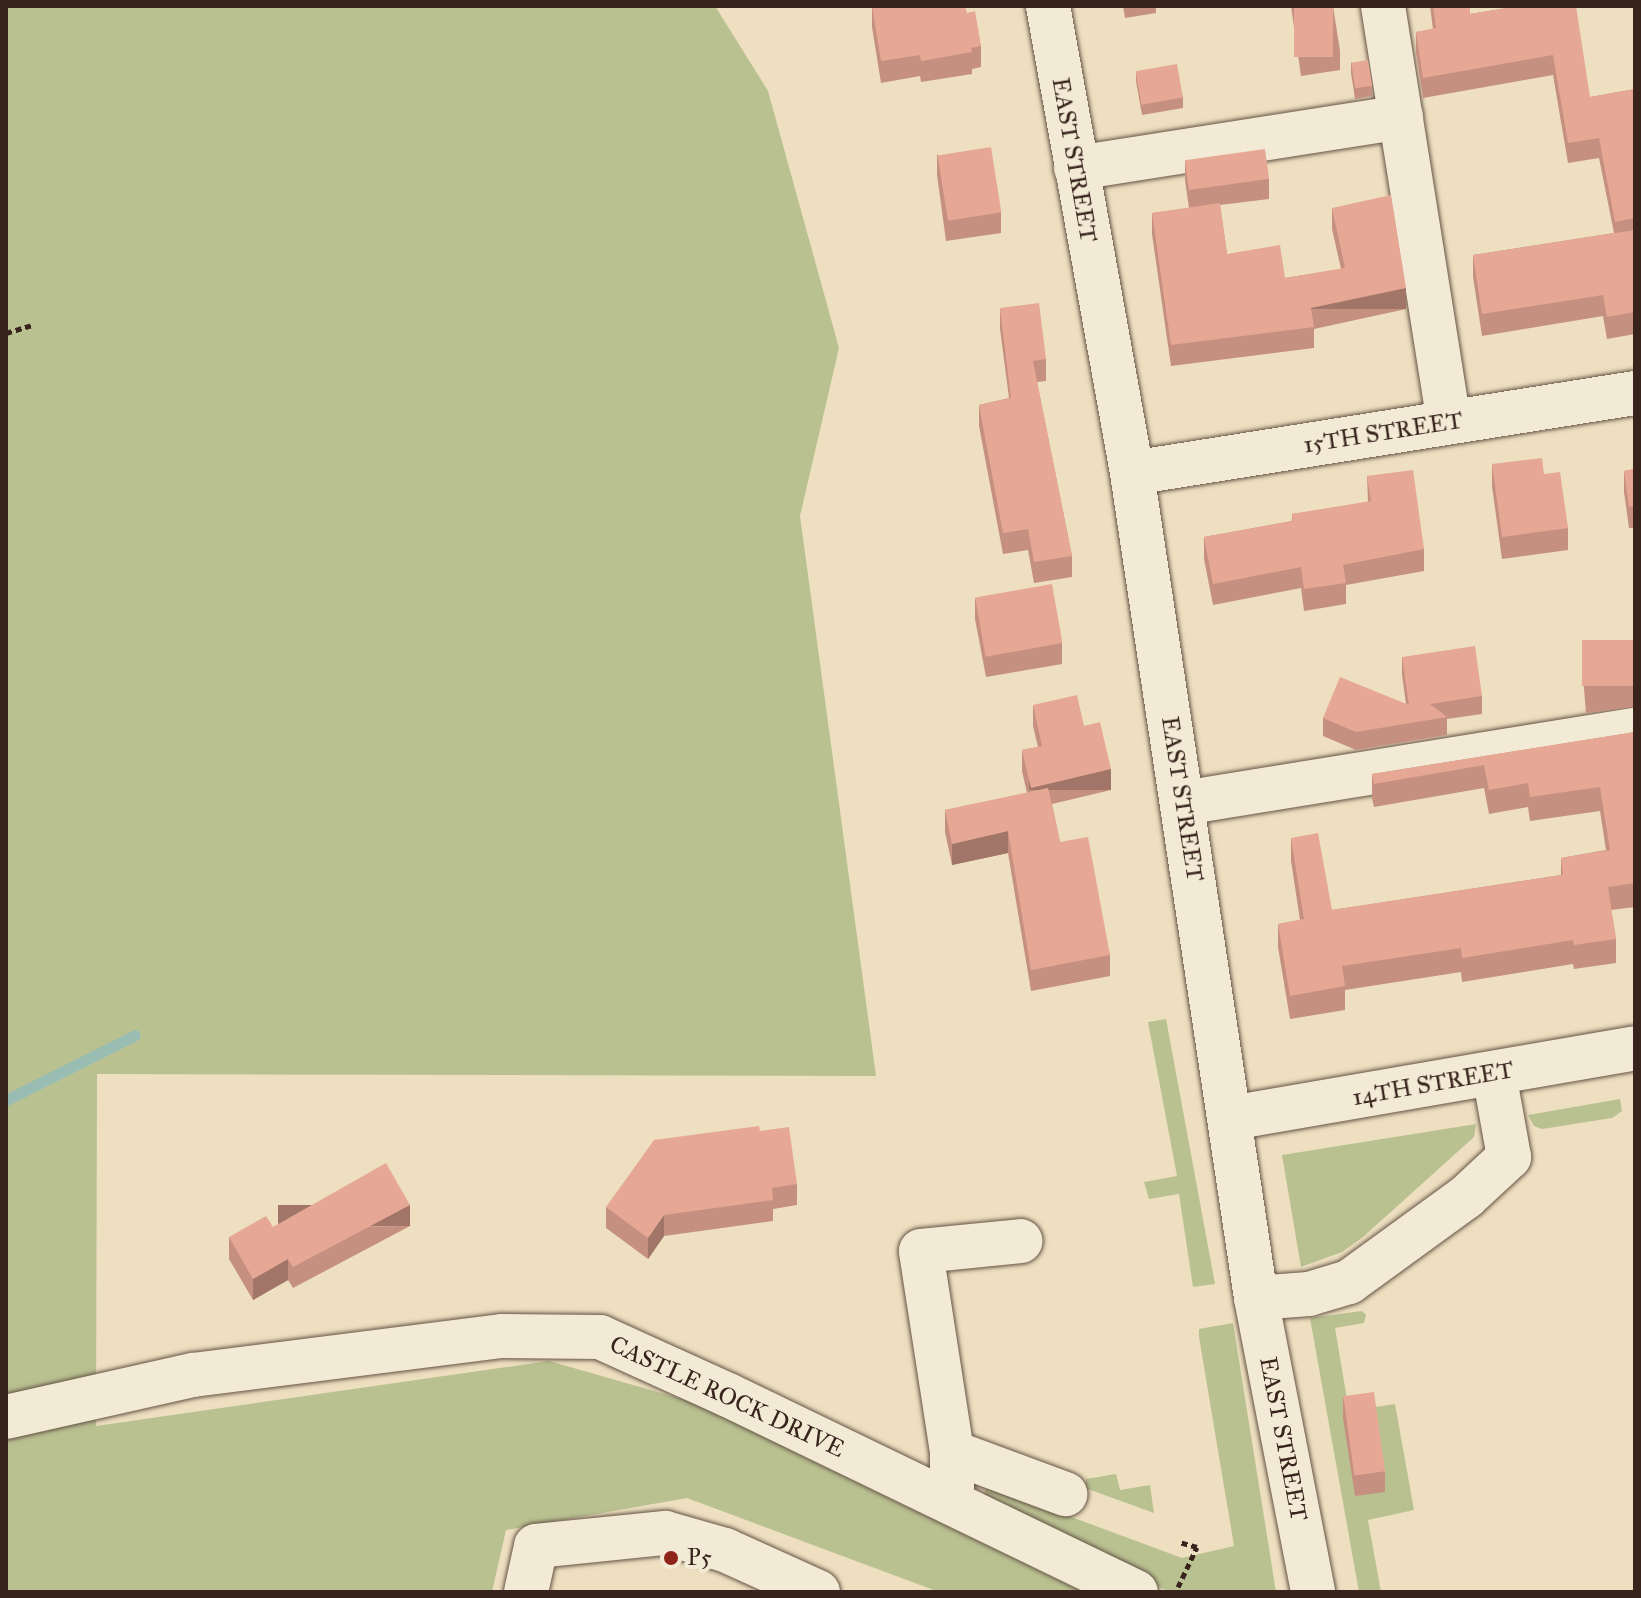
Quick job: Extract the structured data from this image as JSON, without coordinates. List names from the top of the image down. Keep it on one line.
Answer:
{"streets":{"street":["EAST STREET","15TH STREET","14TH STREET","CASTLE ROCK DRIVE"]},"crossings":[["EAST STREET","15TH STREET"],["EAST STREET","14TH STREET"]],"places":["P5"]}
